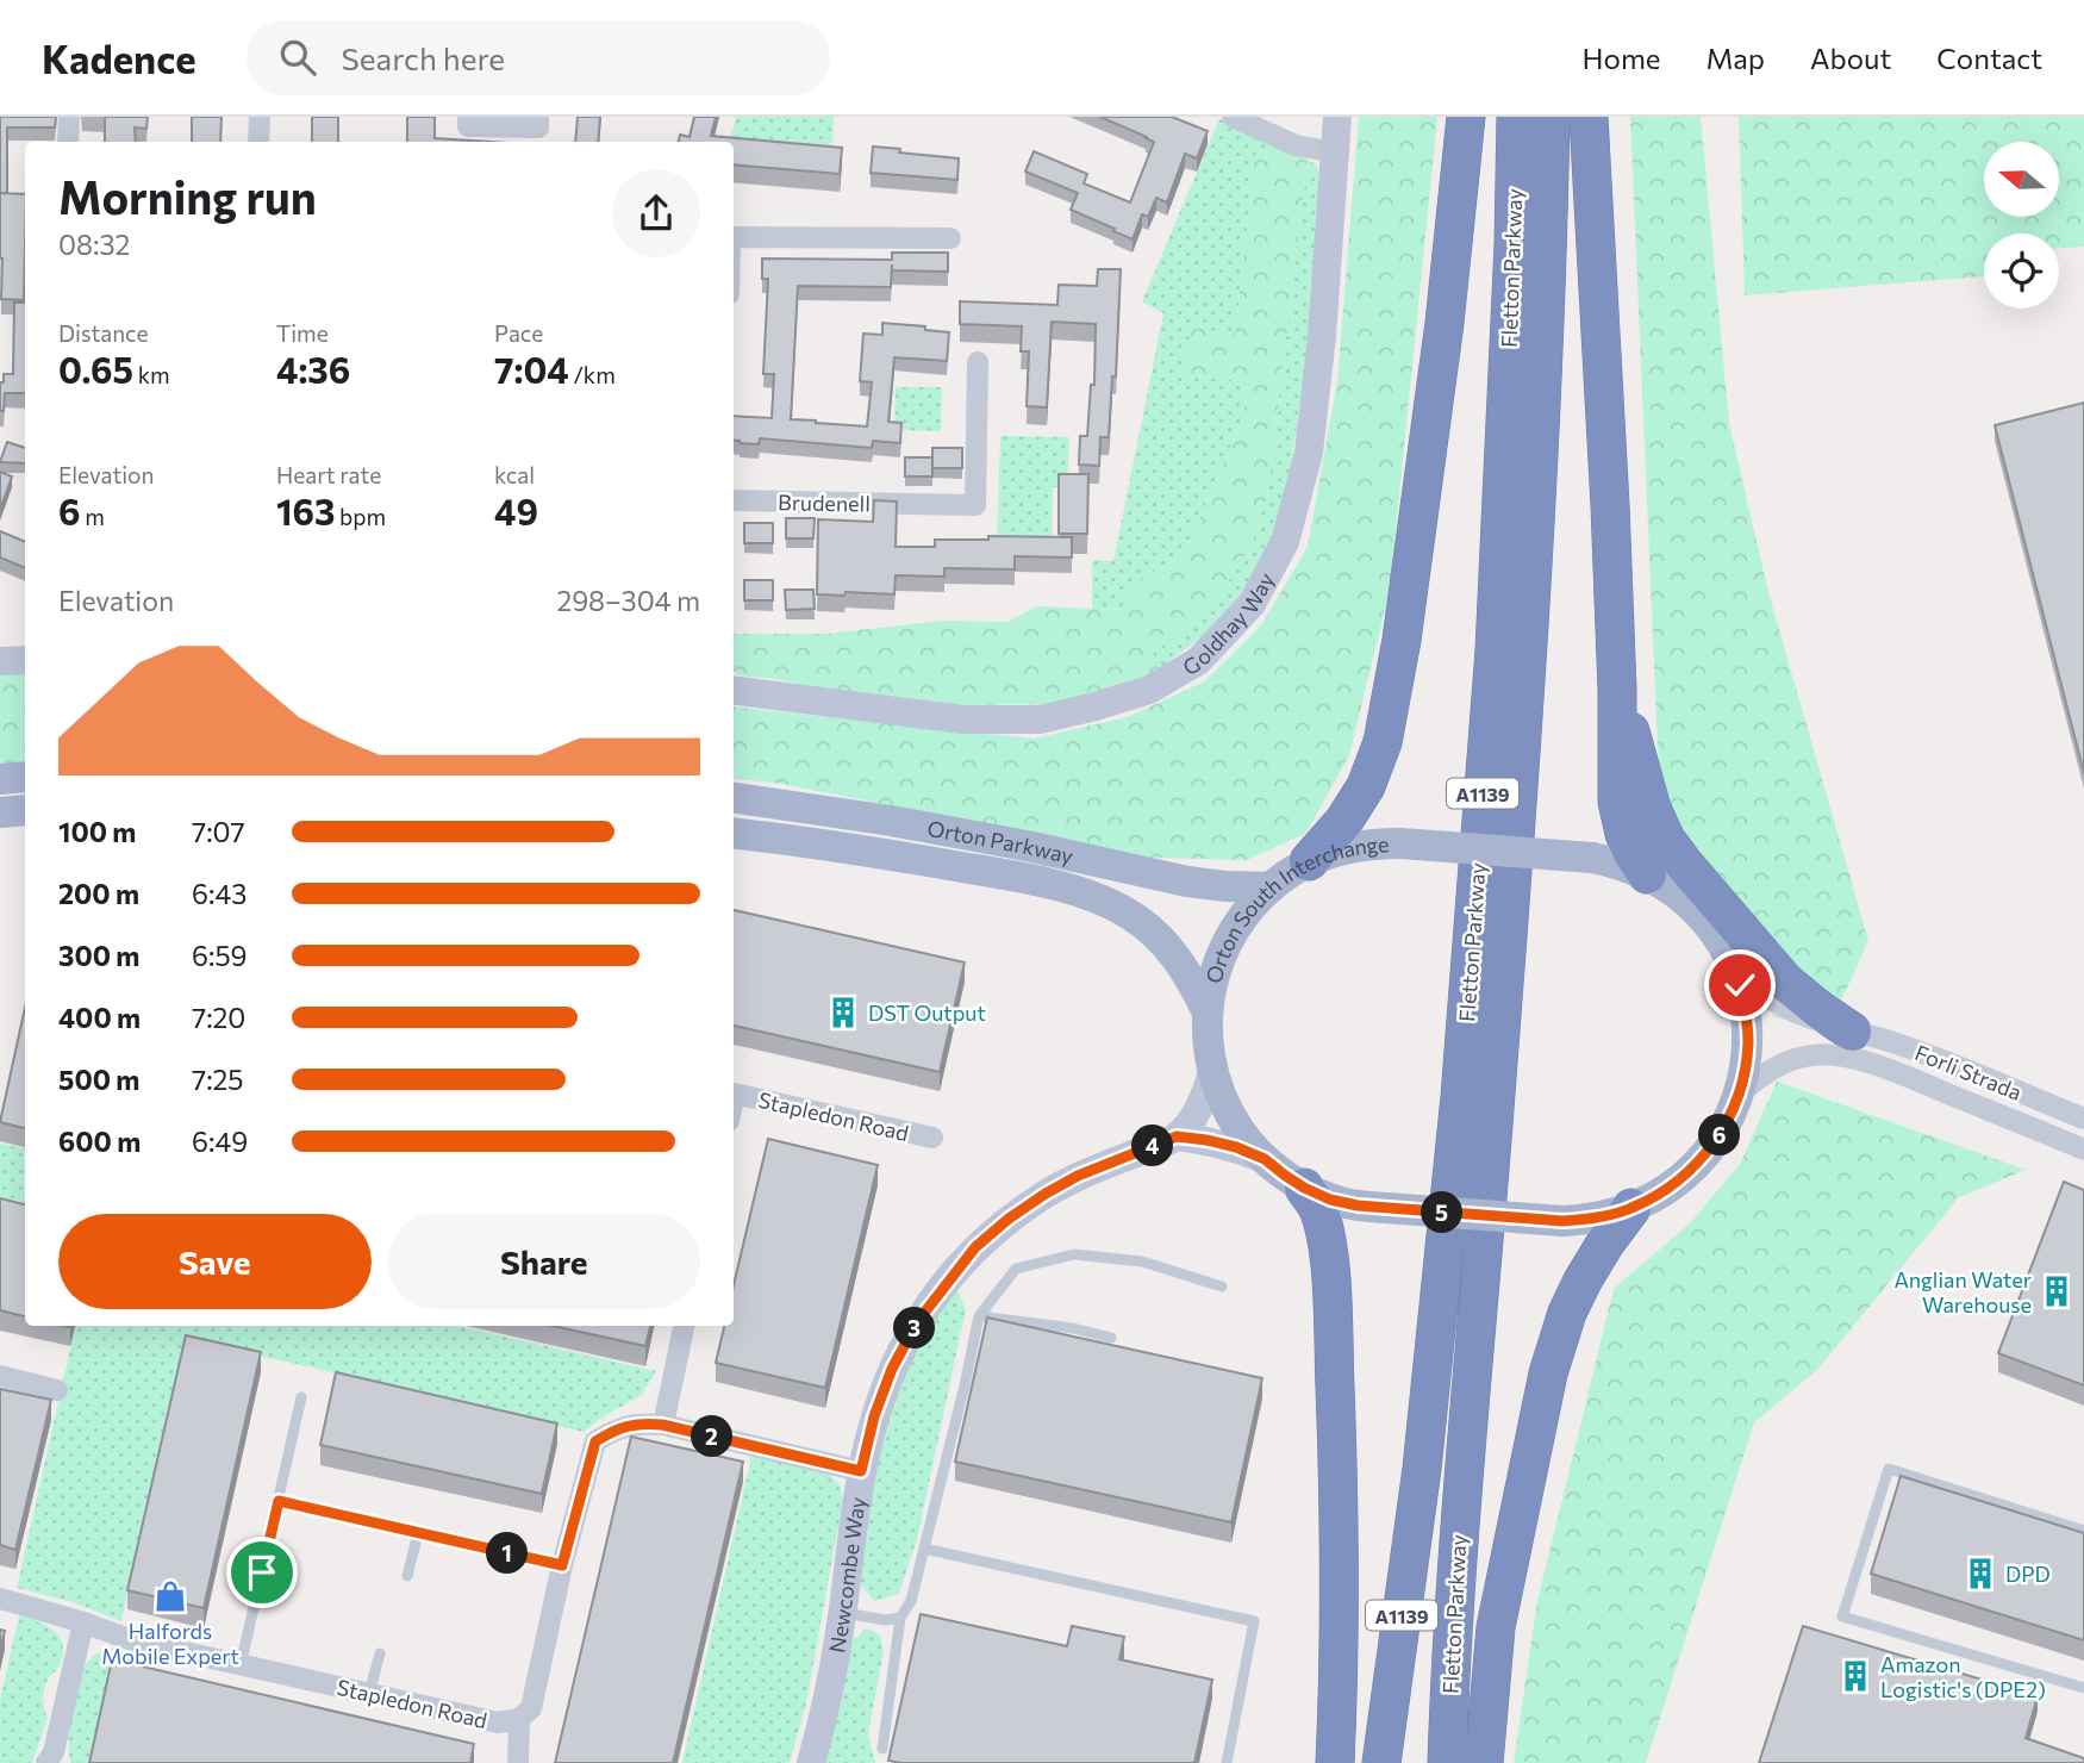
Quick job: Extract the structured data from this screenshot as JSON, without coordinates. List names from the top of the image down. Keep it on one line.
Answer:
{"streets":{"highway":["Fletton Parkway","A1139"],"main road":["Orton Parkway","Orton South Interchange"],"street":["Brudenell","Goldhay Way","Forli Strada","Stapledon Road","Newcombe Way"]},"crossings":[["Orton Parkway","Orton South Interchange"],["Stapledon Road","Newcombe Way"]],"places":{"building":["DST Output","Anglian Water Warehouse","DPD","Amazon Logistic's (DPE2)"],"shop":["Halfords Mobile Expert"]},"north":"left","page":{"header":"Kadence","search":"Search here","nav":["Home","Map","About","Contact"],"heading":["Morning run","08:32"],"stats":[["Distance","0.65 km"],["Time","4:36"],["Pace","7:04 /km"],["Elevation","6 m"],["Heart rate","163 bpm"],["kcal","49"]],"chart":["Elevation","298–304 m"],"list":[{"name":"100 m","note":"7:07"},{"name":"200 m","note":"6:43"},{"name":"300 m","note":"6:59"},{"name":"400 m","note":"7:20"},{"name":"500 m","note":"7:25"},{"name":"600 m","note":"6:49"}],"pins":["6","4","5","3","2","1"],"buttons":["Save","Share"]}}
